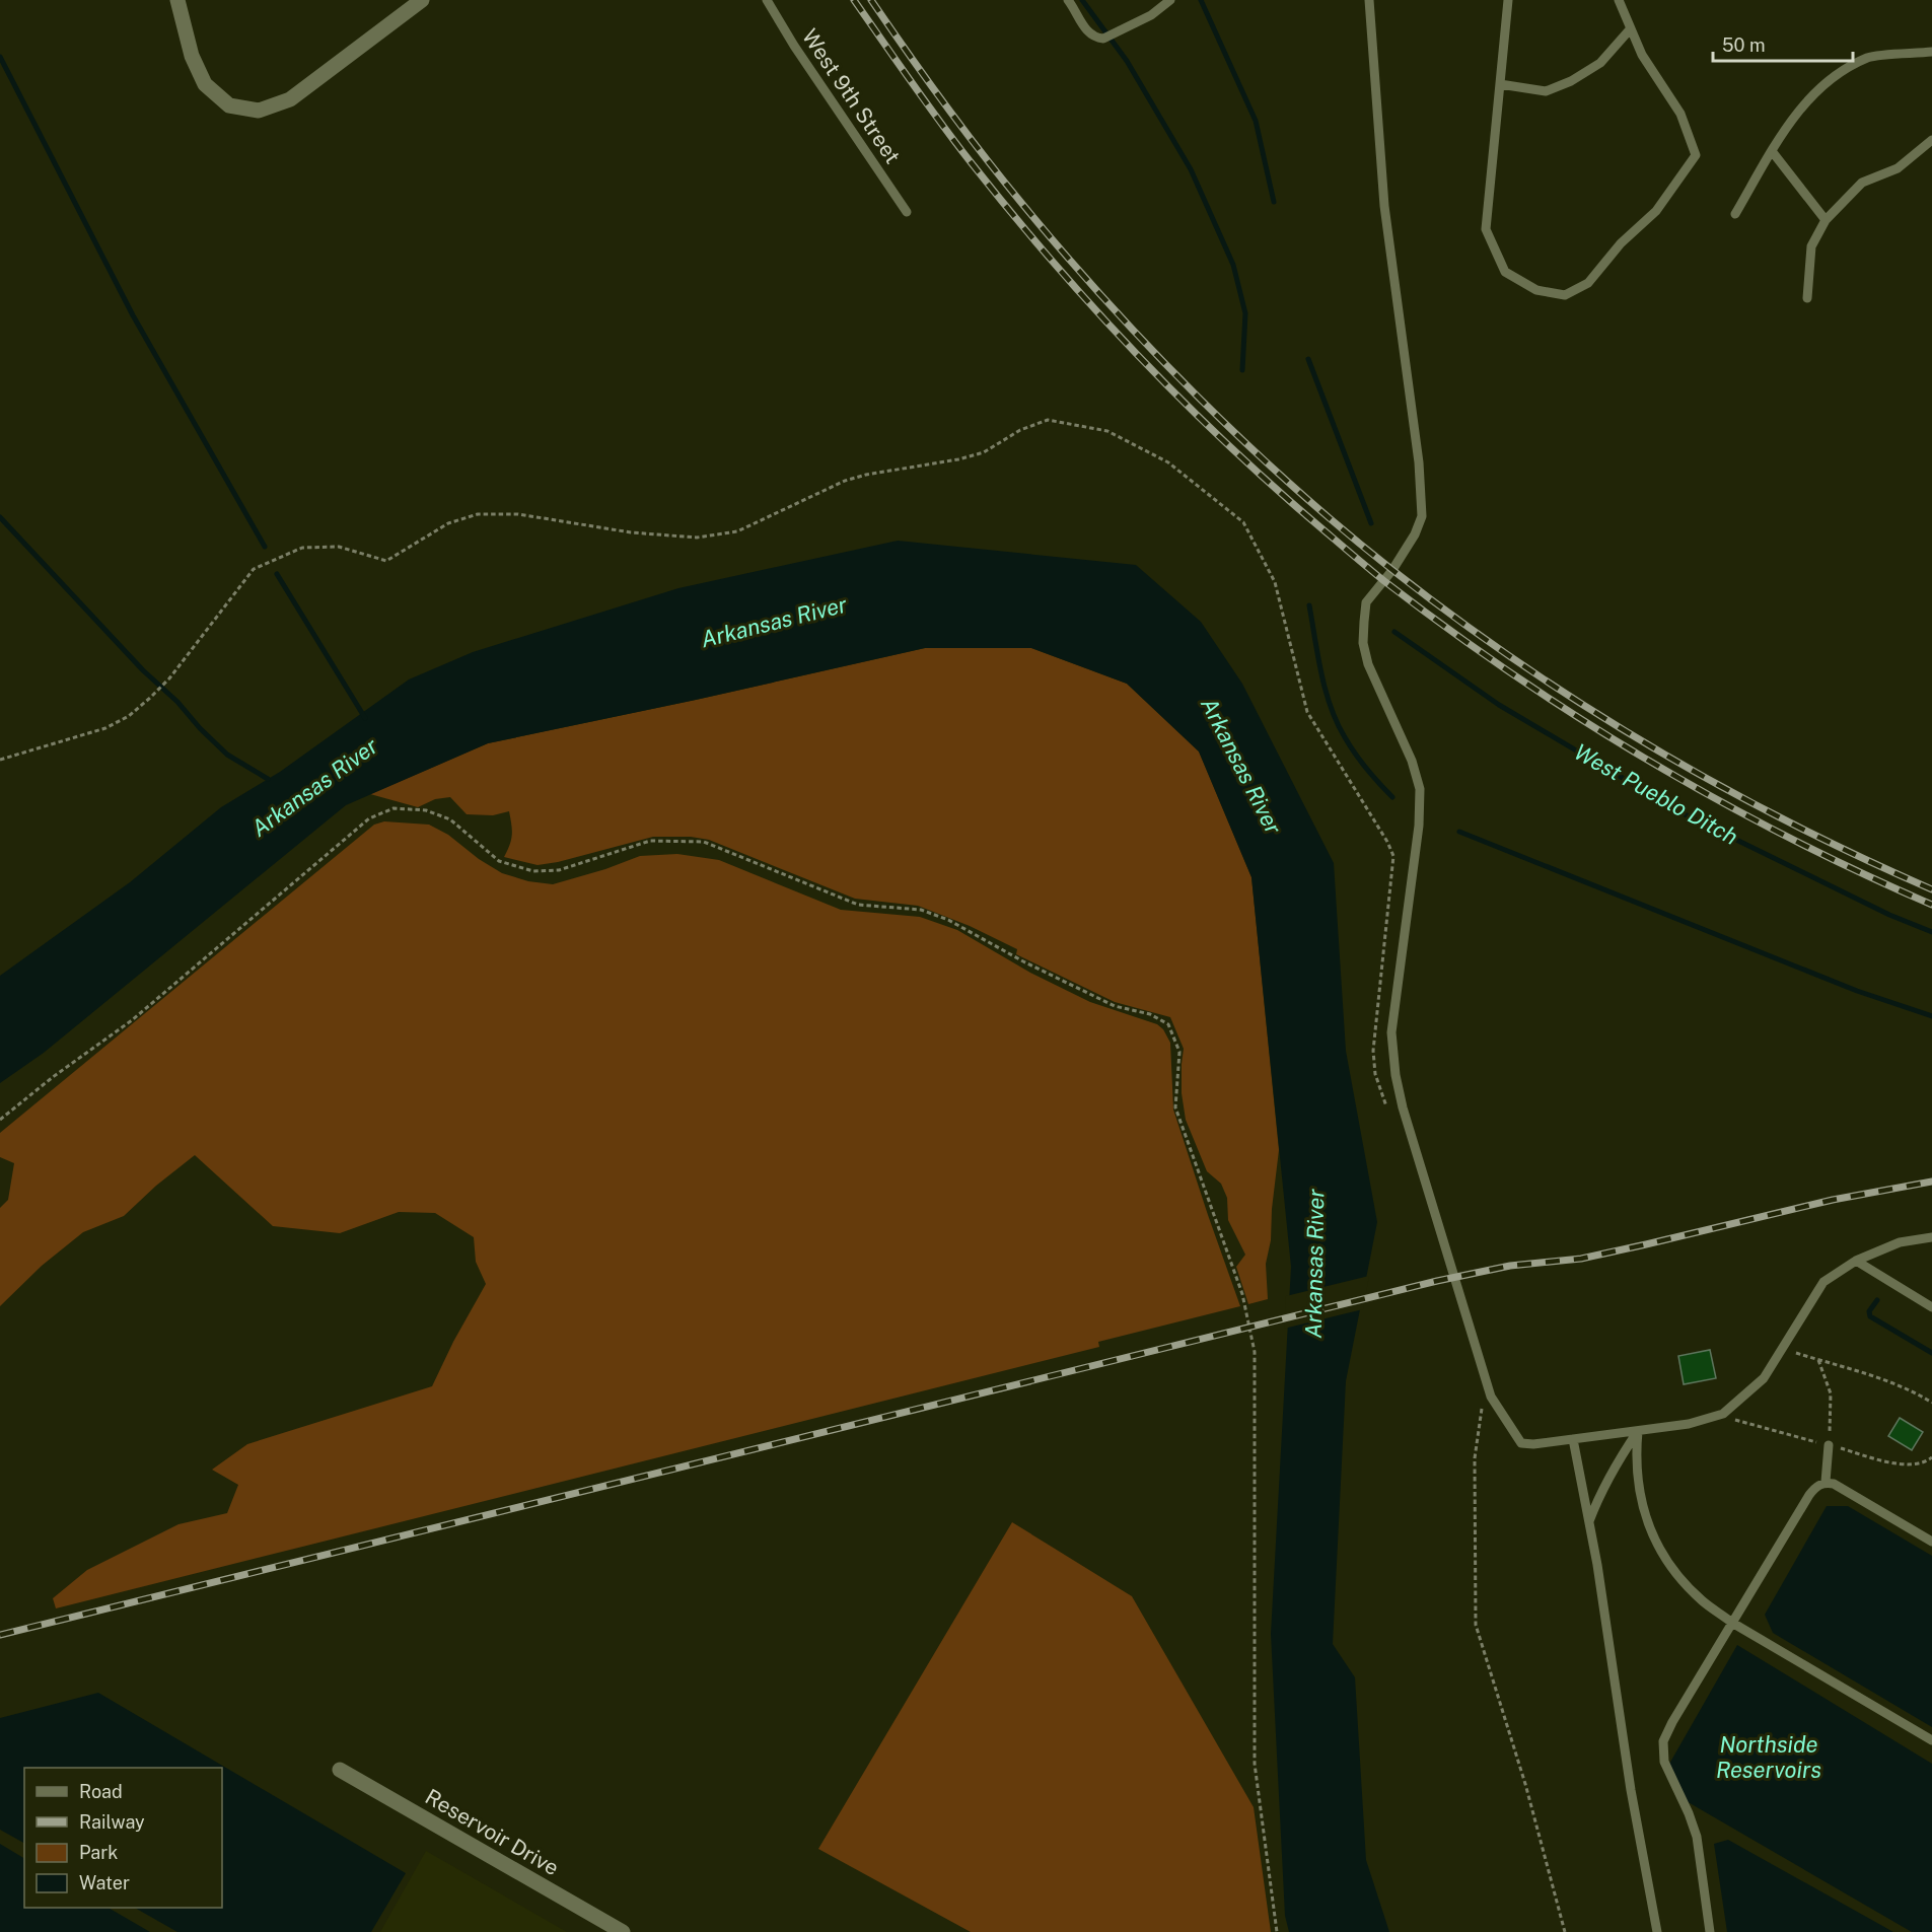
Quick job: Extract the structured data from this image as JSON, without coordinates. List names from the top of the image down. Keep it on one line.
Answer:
{"streets":{"street":["Reservoir Drive"],"lane":["West 9th Street"]},"water":["Arkansas River","West Pueblo Ditch","Northside Reservoirs"],"legend":["Road","Railway","Park","Water"],"scale_bar":"50 m"}
